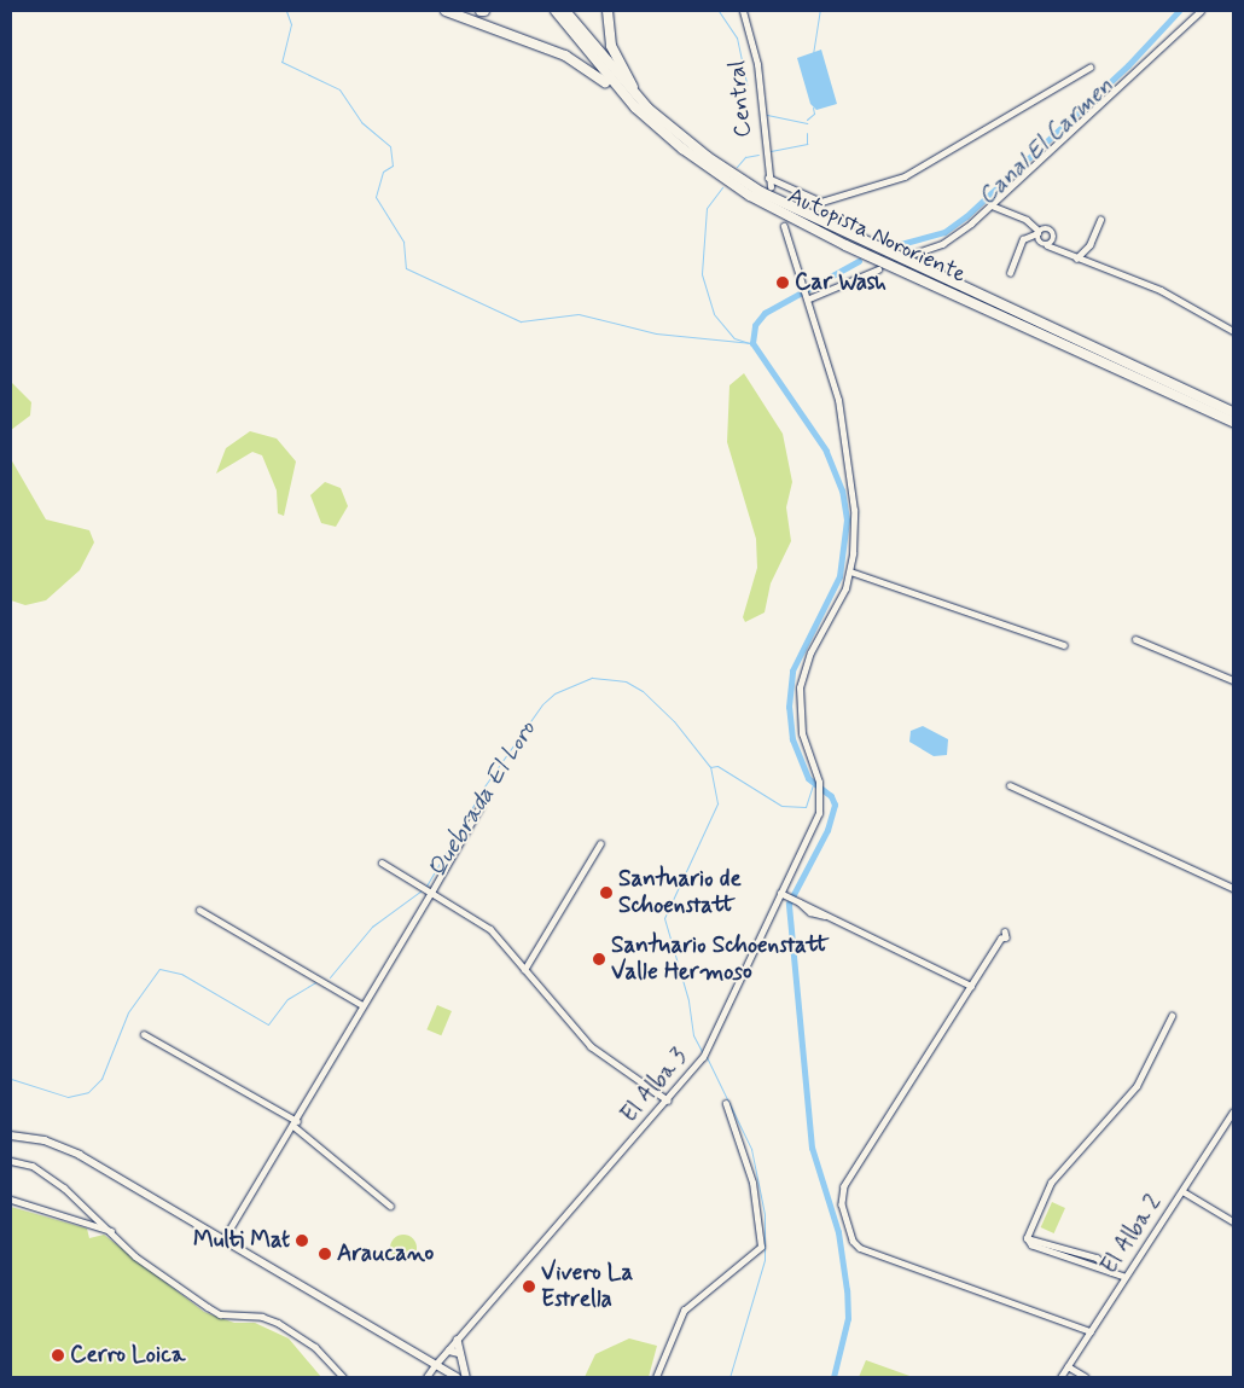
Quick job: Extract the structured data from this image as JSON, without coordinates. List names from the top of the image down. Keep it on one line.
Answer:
{"streets":{"highway":["Autopista Nororiente"],"street":["Central","El Alba 3","El Alba 2"]},"water":["Canal El Carmen","Quebrada El Loro"],"places":["Car Wash","Santuario de Schoenstatt","Santuario Schoenstatt Valle Hermoso","Multi Mat","Araucano","Vivero La Estrella","Cerro Loica"]}
